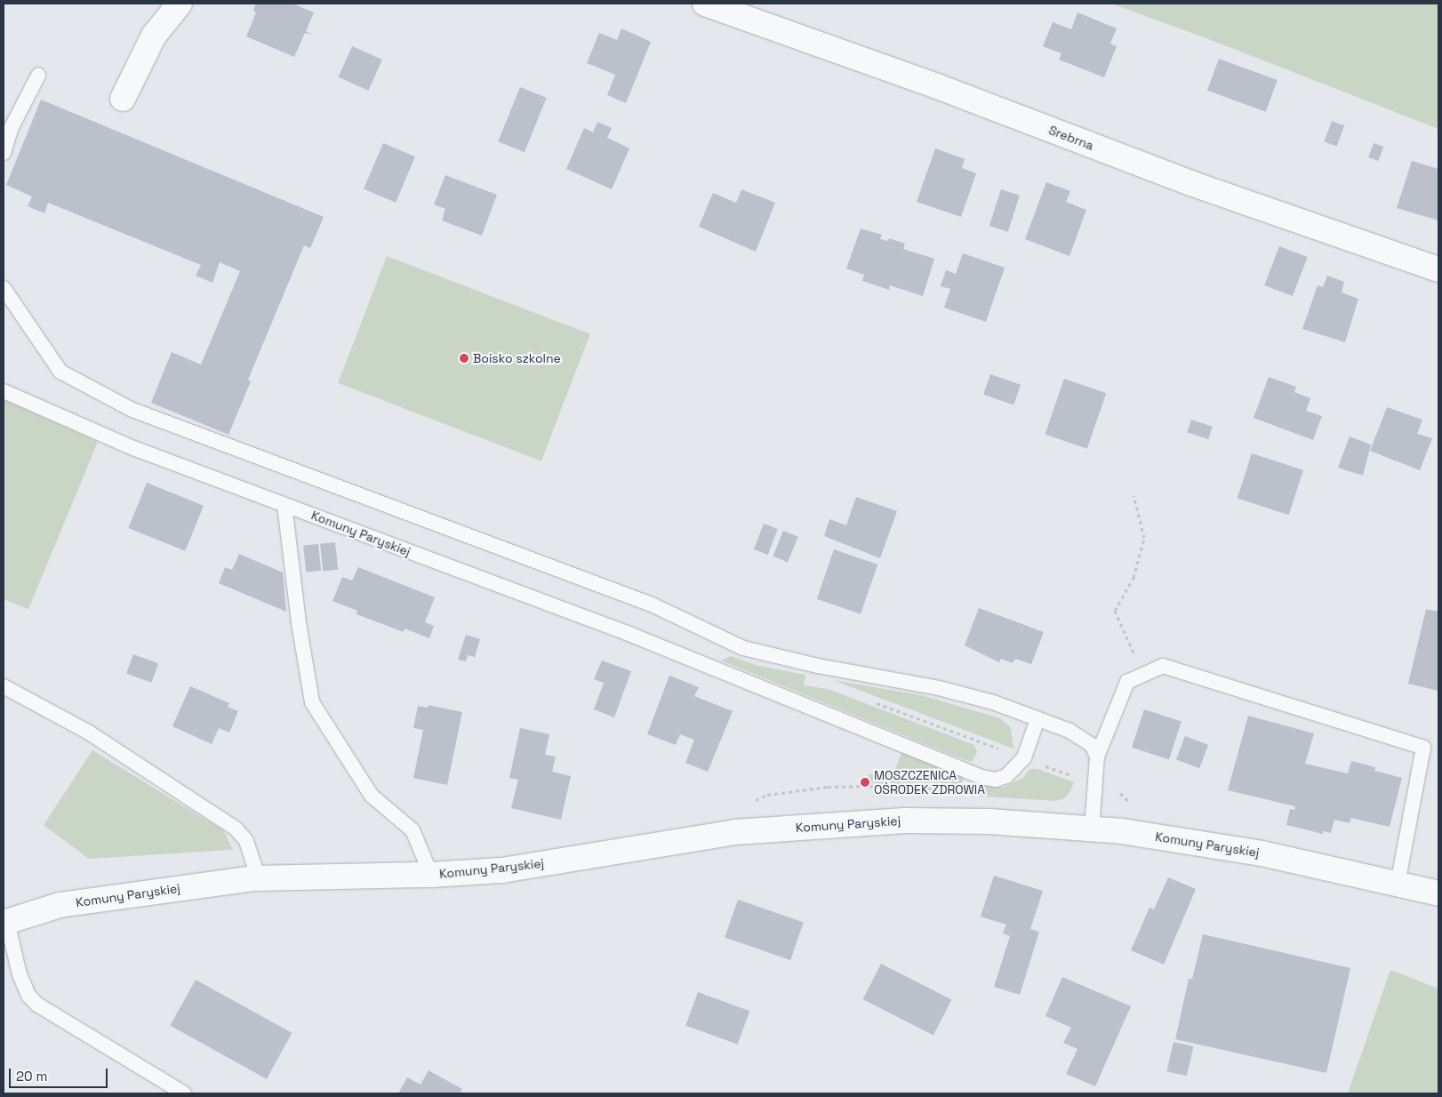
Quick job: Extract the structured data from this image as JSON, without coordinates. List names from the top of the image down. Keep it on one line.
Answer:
{"streets":{"street":["Srebrna","Komuny Paryskiej"]},"places":["Boisko szkolne","MOSZCZENICA OŚRODEK ZDROWIA"],"scale_bar":"20 m"}
